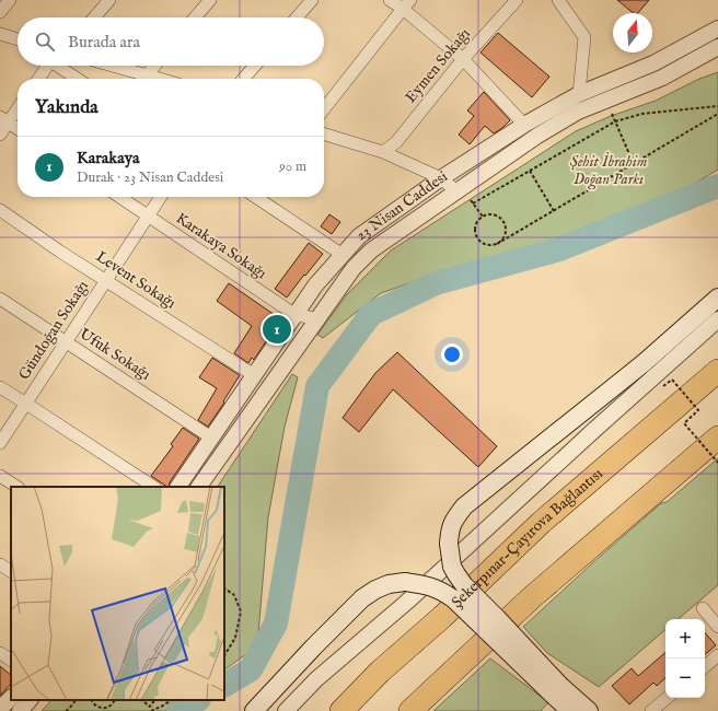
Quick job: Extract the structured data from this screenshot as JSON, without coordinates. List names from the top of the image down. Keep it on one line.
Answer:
{"streets":{"highway":["Şekerpınar-Çayırova Bağlantısı"],"street":["Eymen Sokağı","23 Nisan Caddesi","Karakaya Sokağı","Levent Sokağı","Gündoğan Sokağı","Ufuk Sokağı"]},"crossings":[["23 Nisan Caddesi","Karakaya Sokağı"],["23 Nisan Caddesi","Levent Sokağı"],["23 Nisan Caddesi","Ufuk Sokağı"],["Karakaya Sokağı","Gündoğan Sokağı"],["Levent Sokağı","Gündoğan Sokağı"],["Gündoğan Sokağı","Ufuk Sokağı"]],"parks":["Şehit İbrahim Doğan Parkı"],"north":"top","page":{"search":"Burada ara","heading":"Yakında","list":[{"mark":"1","name":"Karakaya","note":"Durak · 23 Nisan Caddesi","value":"90 m"}],"pins":"1","map_buttons":["+","−"]}}
